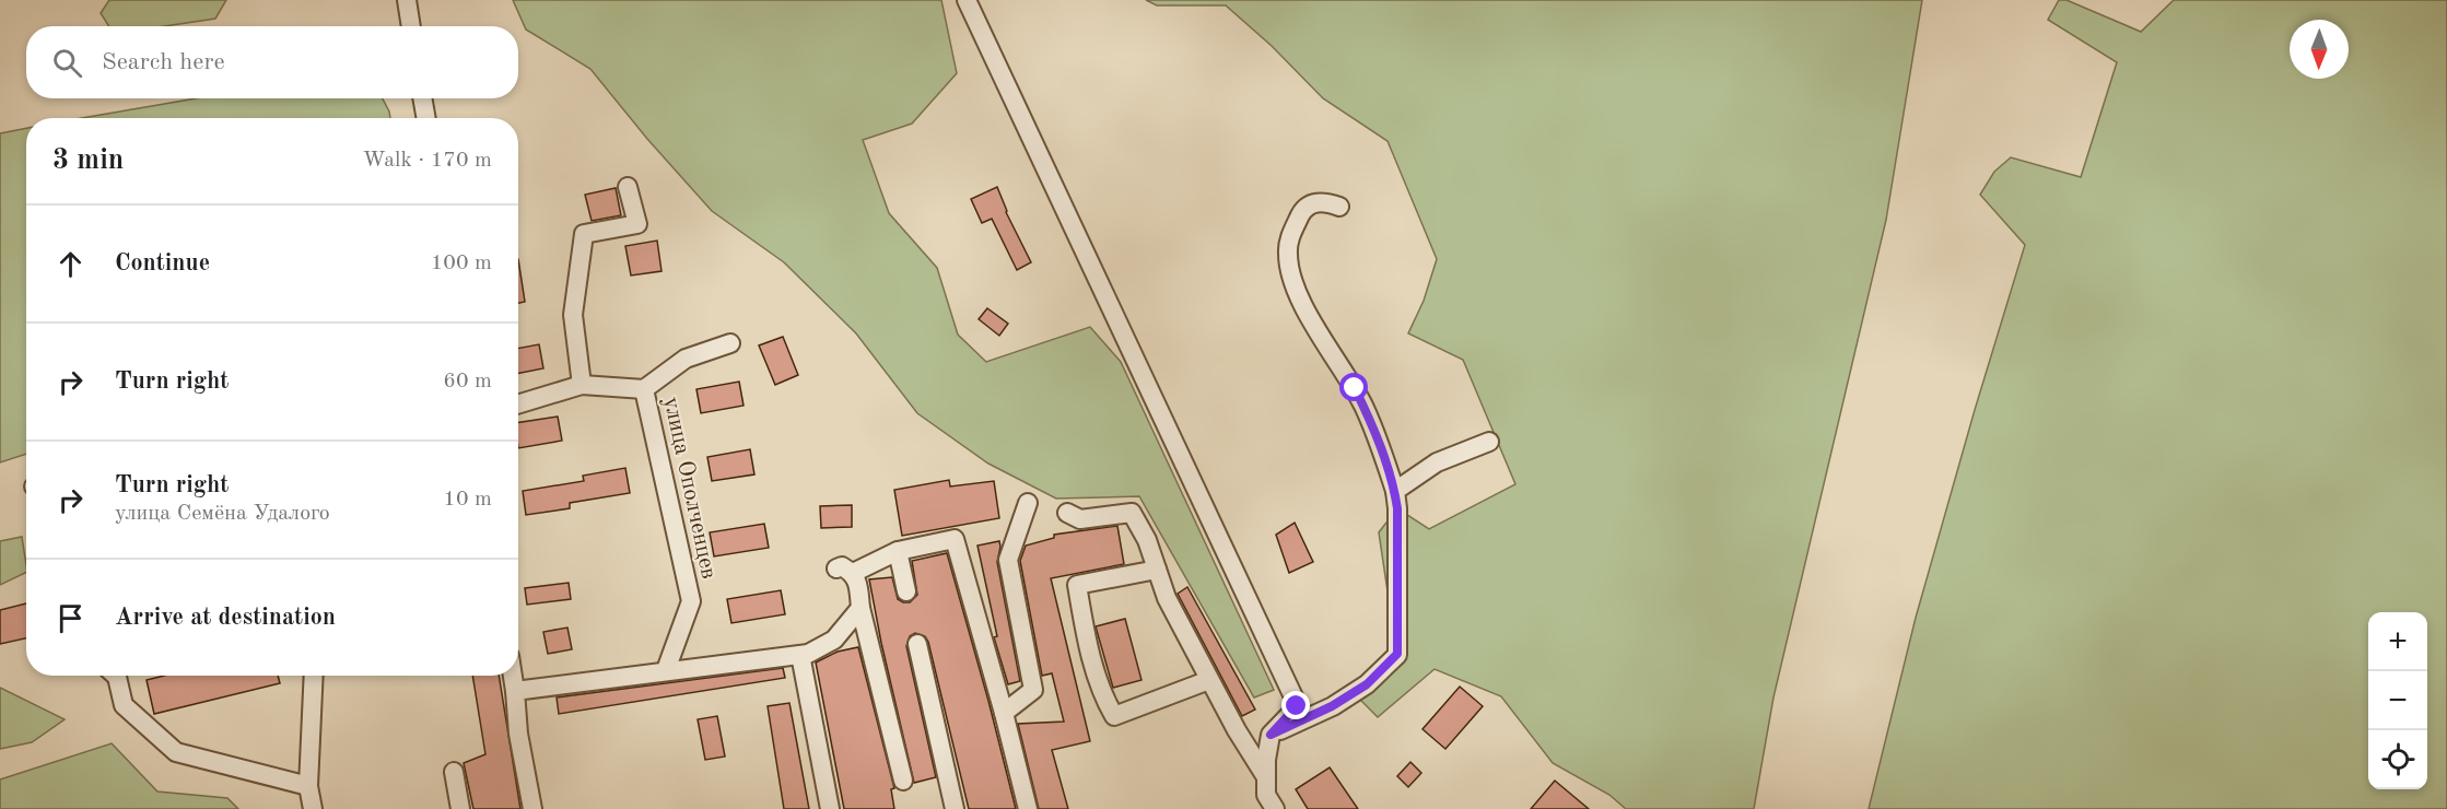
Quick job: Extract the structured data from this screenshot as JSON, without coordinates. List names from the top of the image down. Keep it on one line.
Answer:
{"streets":{"street":["улица Ополченцев"]},"north":"bottom","page":{"search":"Search here","heading":["3 min","Walk · 170 m"],"list":[["Continue","100 m"],["Turn right","60 m"],["Turn right","улица Семёна Удалого","10 m"],"Arrive at destination"],"map_buttons":["+","−"]}}
